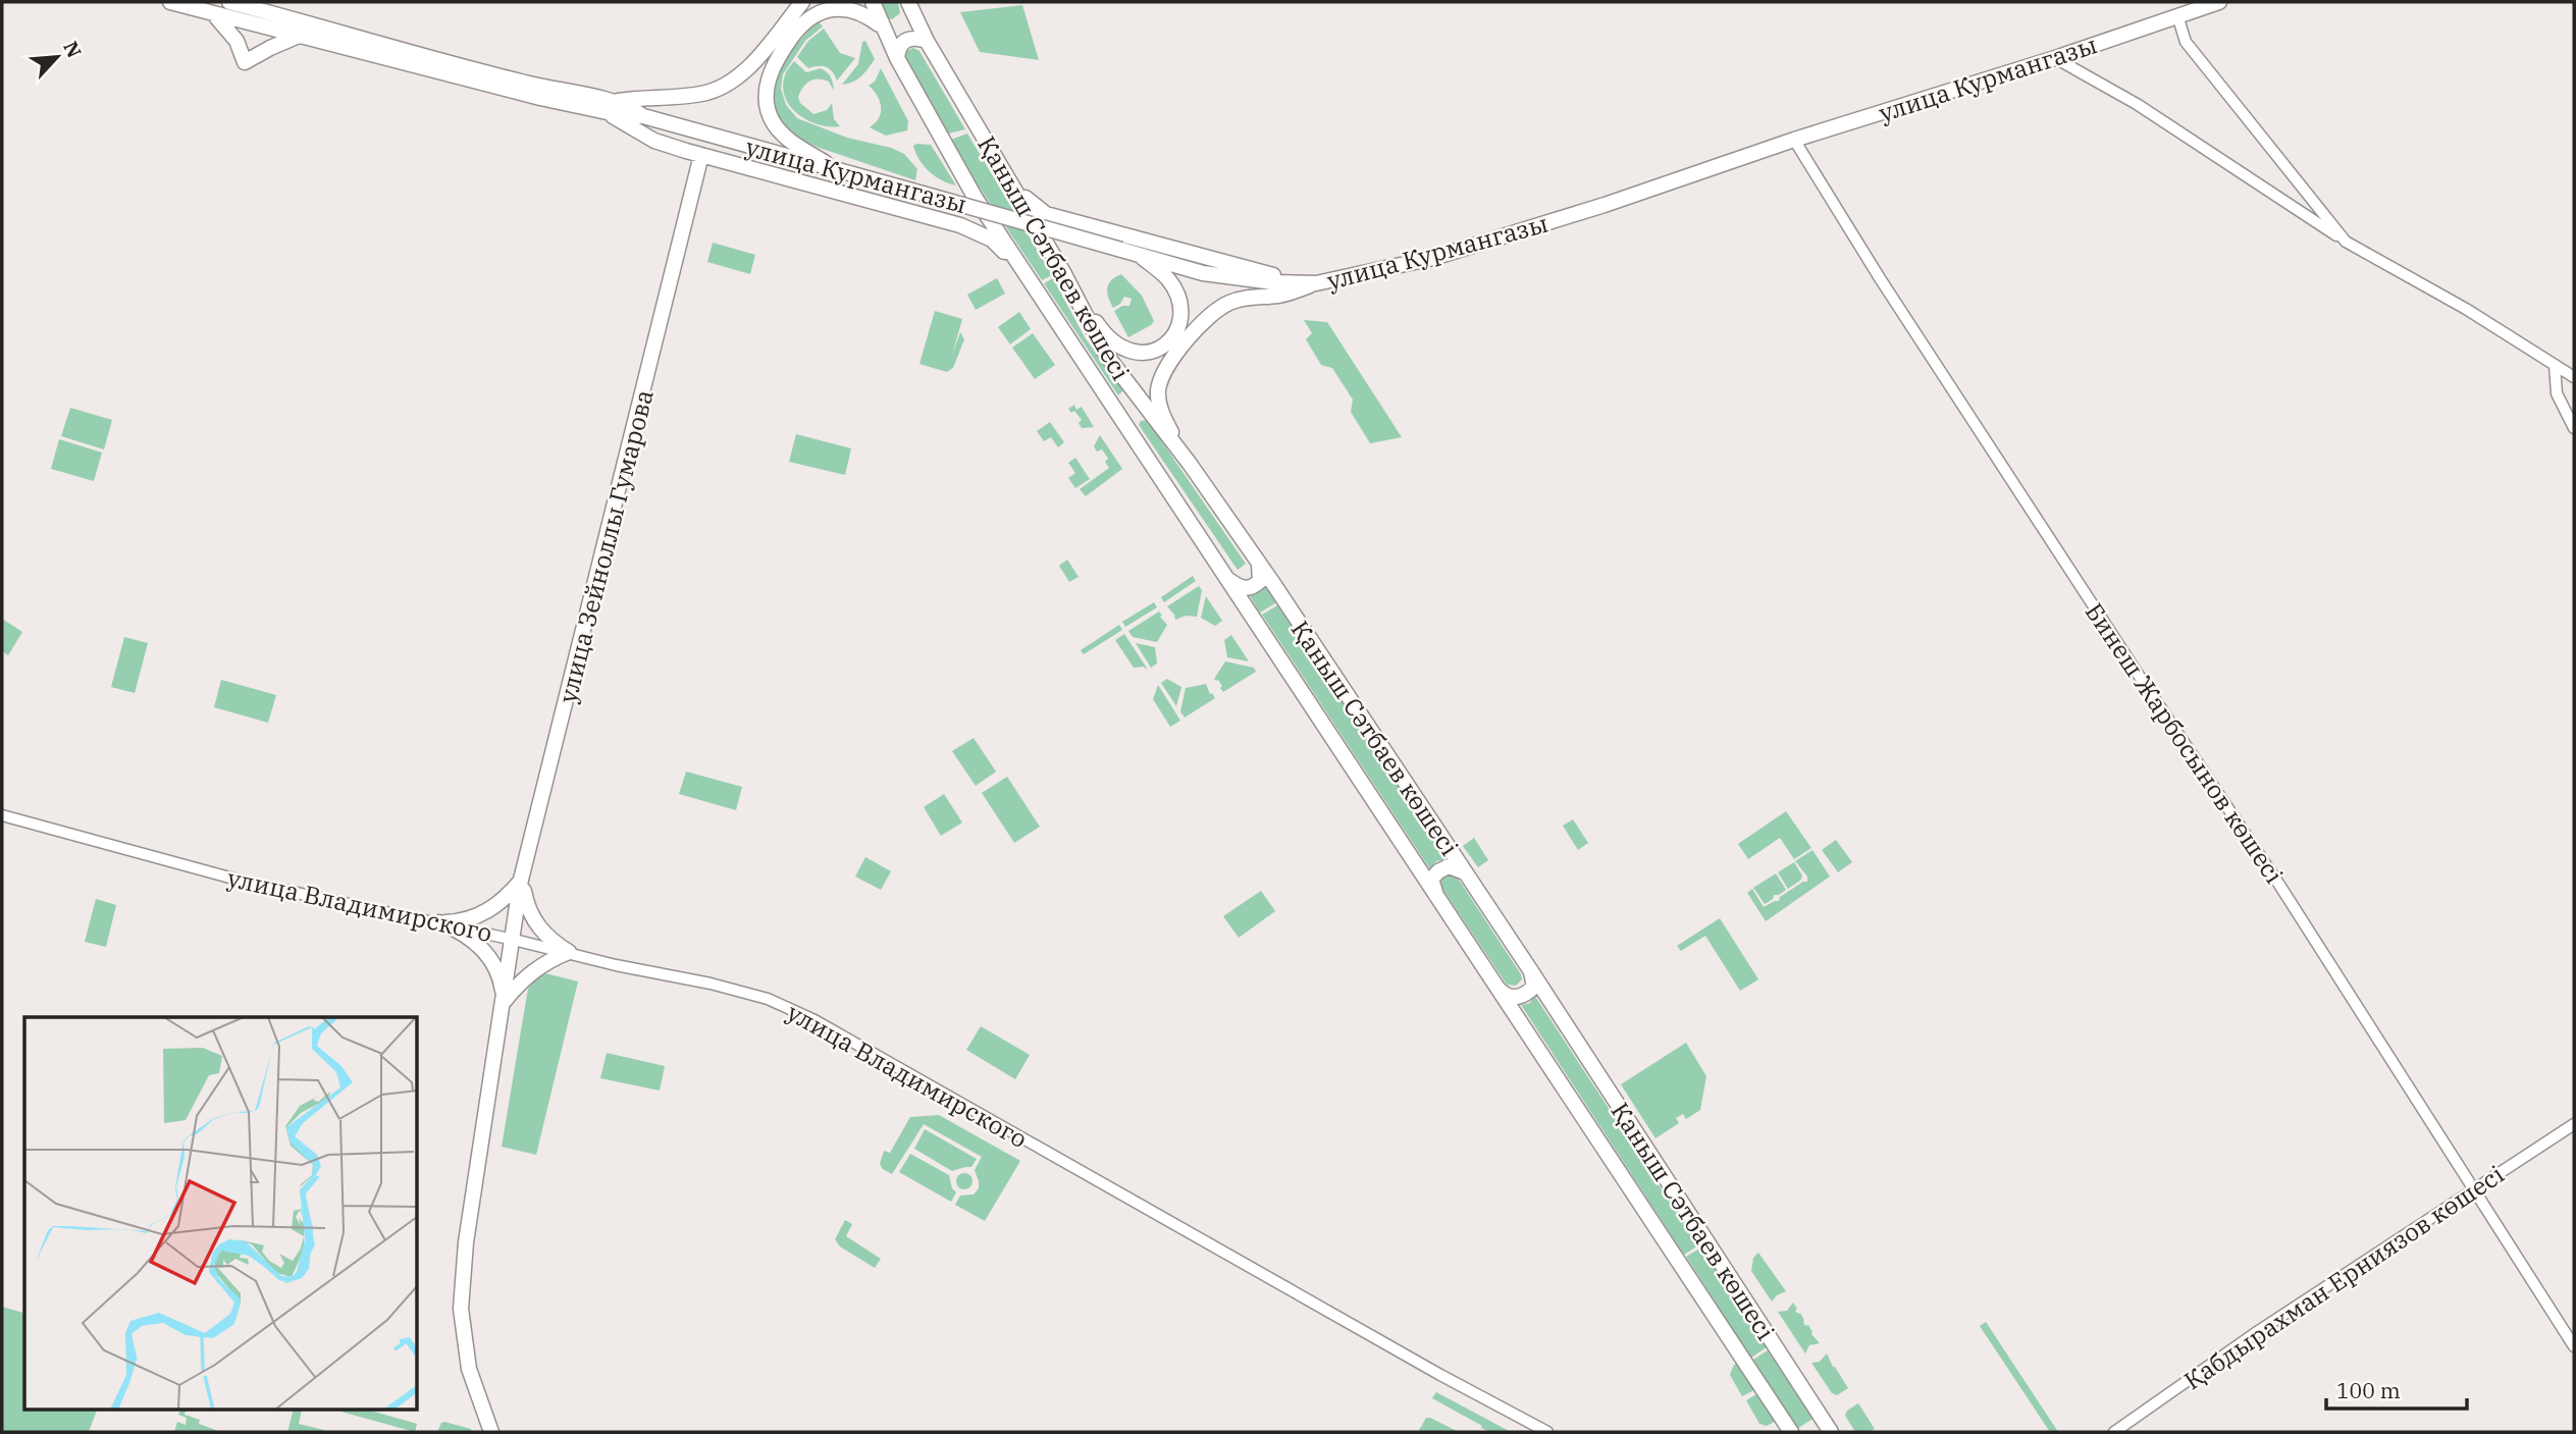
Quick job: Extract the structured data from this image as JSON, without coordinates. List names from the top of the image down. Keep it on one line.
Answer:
{"streets":{"main road":["улица Курмангазы","Қаныш Сәтбаев көшесі","улица Зейноллы Гумарова"],"street":["Бинеш Жарбосынов көшесі","улица Владимирского","Қабдырахман Ерниязов көшесі"]},"crossings":[["улица Курмангазы","Бинеш Жарбосынов көшесі"],["улица Зейноллы Гумарова","улица Владимирского"],["Бинеш Жарбосынов көшесі","Қабдырахман Ерниязов көшесі"]],"scale_bar":"100 m","north":"top right"}
